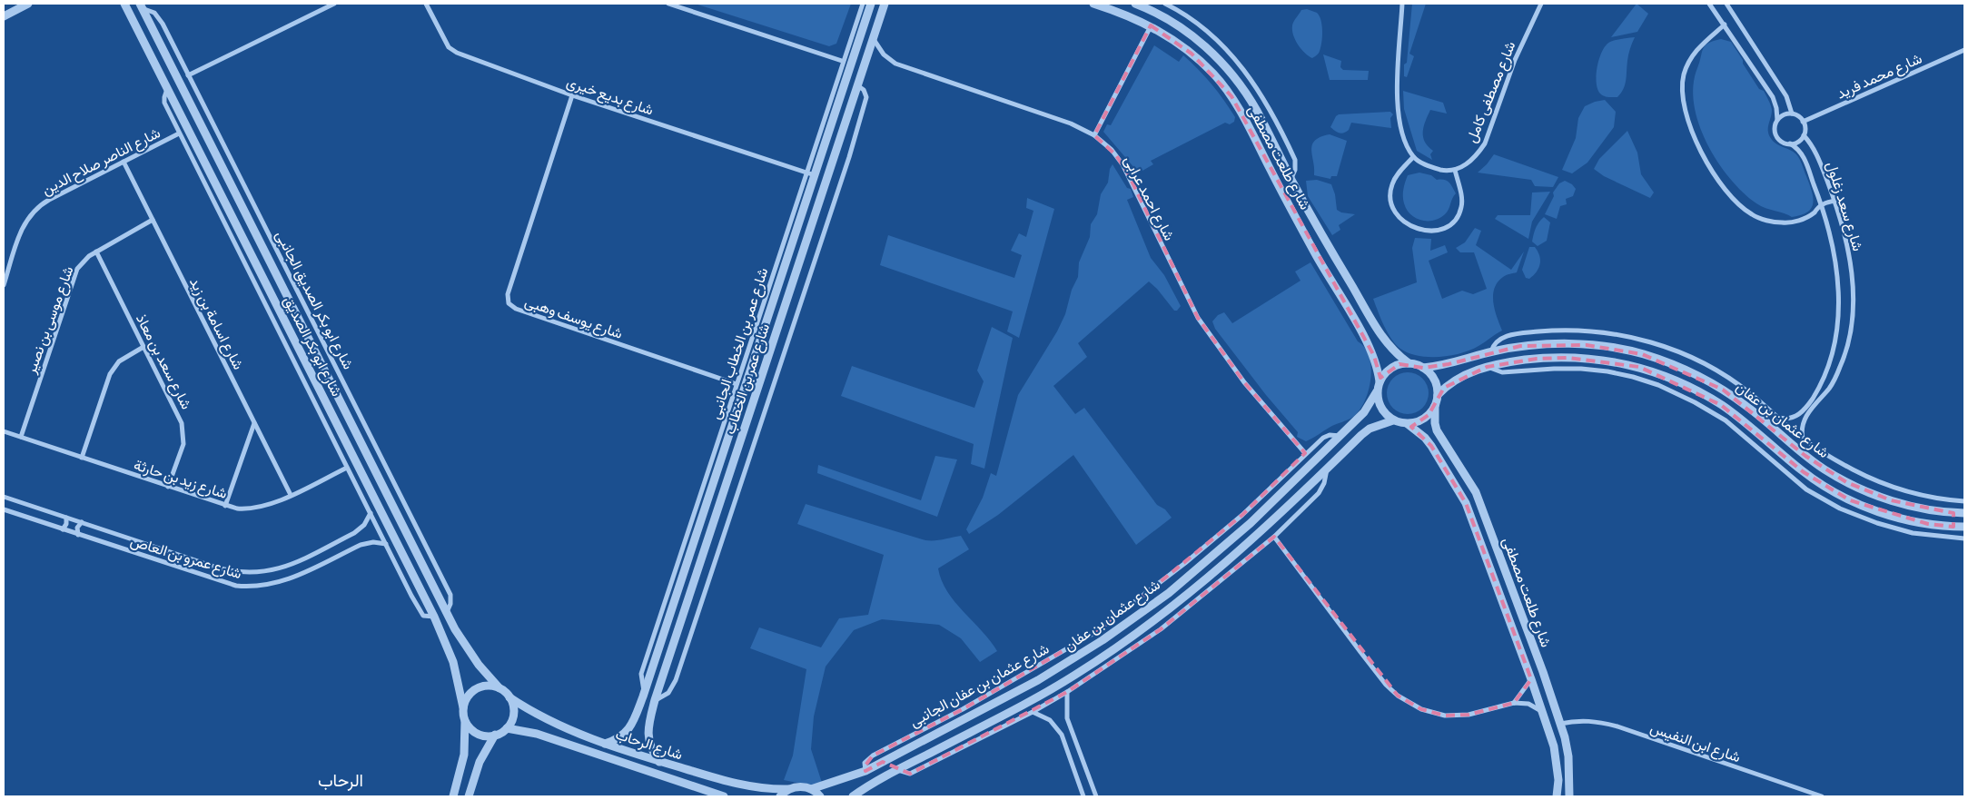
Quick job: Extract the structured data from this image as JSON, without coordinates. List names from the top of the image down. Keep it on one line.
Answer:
{"streets":{"street":["شارع محمد فريد","شارع مصطفى كامل","شارع بديع خيرى","شارع طلعت مصطفى","شارع الناصر صلاح الدين","شارع احمد عرابى","شارع سعد زغلول","شارع ابو بكر الصديق الجانبى","شارع يوسف وهبى","شارع موسى بن نصير","شارع اسامة بن زيد","شارع عمر بن الخطاب الجانبى","شارع ابو بكر الصديق","شارع سعد بن معاذ","شارع عمر بن الخطاب","شارع عثمان بن عفان","شارع زيد بن حارثة","شارع عمرو بن العاص","شارع عثمان بن عفان الجانبى","شارع ابن النفيس","شارع الرحاب"]},"crossings":[["شارع محمد فريد","شارع سعد زغلول"],["شارع بديع خيرى","شارع يوسف وهبى"],["شارع بديع خيرى","شارع عمر بن الخطاب الجانبى"],["شارع بديع خيرى","شارع عمر بن الخطاب"],["شارع طلعت مصطفى","شارع عثمان بن عفان"],["شارع طلعت مصطفى","شارع ابن النفيس"],["شارع الناصر صلاح الدين","شارع اسامة بن زيد"],["شارع احمد عرابى","شارع عمر بن الخطاب"],["شارع احمد عرابى","شارع عثمان بن عفان الجانبى"],["شارع ابو بكر الصديق الجانبى","شارع ابو بكر الصديق"],["شارع يوسف وهبى","شارع عمر بن الخطاب الجانبى"],["شارع موسى بن نصير","شارع اسامة بن زيد"],["شارع موسى بن نصير","شارع سعد بن معاذ"],["شارع موسى بن نصير","شارع زيد بن حارثة"],["شارع اسامة بن زيد","شارع زيد بن حارثة"],["شارع عمر بن الخطاب الجانبى","شارع عمر بن الخطاب"],["شارع ابو بكر الصديق","شارع الرحاب"],["شارع سعد بن معاذ","شارع زيد بن حارثة"],["شارع عمر بن الخطاب","شارع الرحاب"],["شارع عثمان بن عفان","شارع عثمان بن عفان الجانبى"],["شارع عثمان بن عفان","شارع الرحاب"]],"districts":["الرحاب"]}
